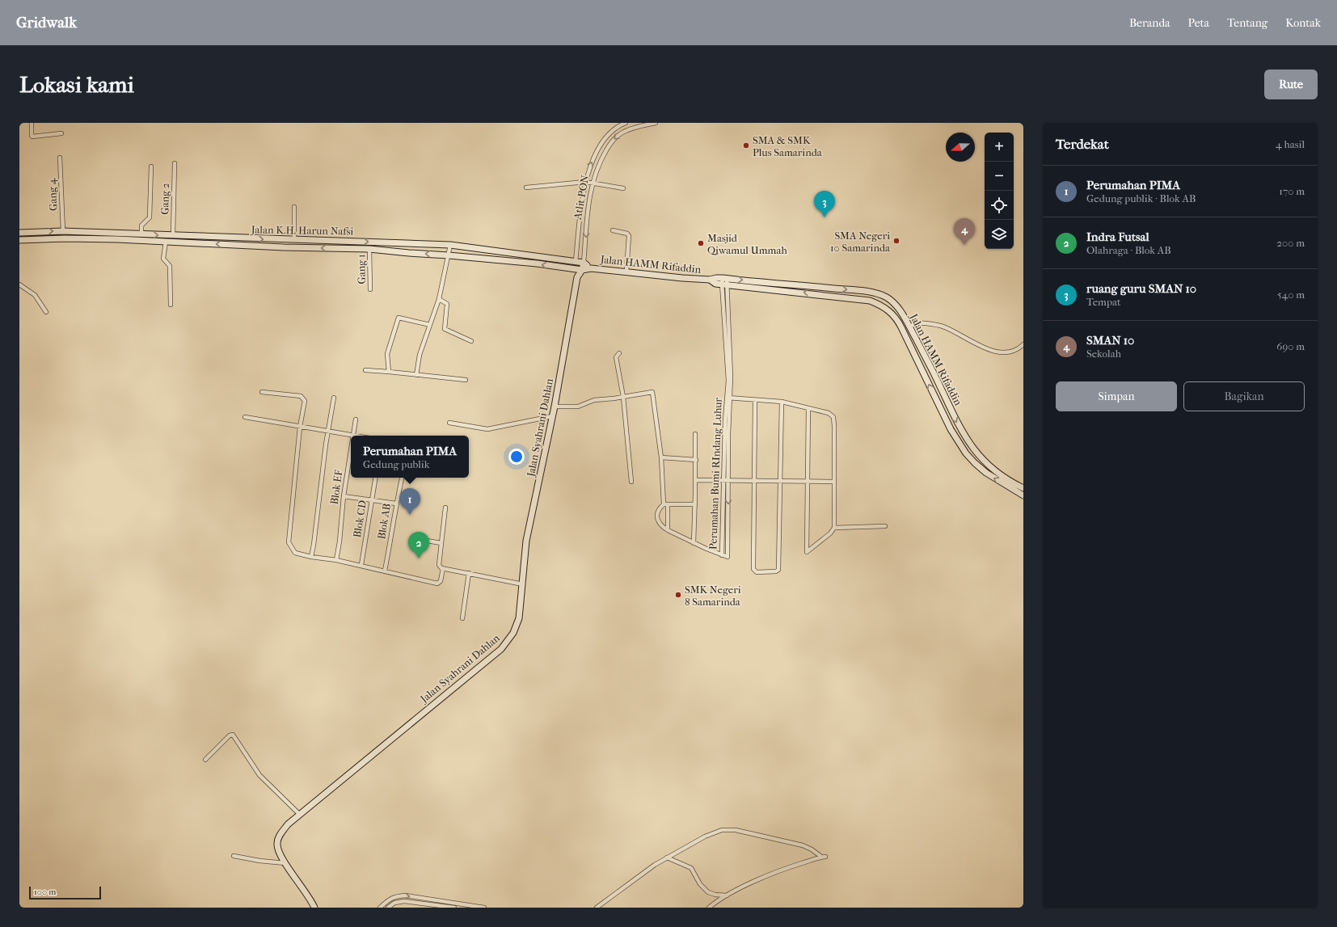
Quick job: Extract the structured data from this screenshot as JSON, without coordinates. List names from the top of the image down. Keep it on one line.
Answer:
{"streets":{"main road":["Atlit PON","Jalan K.H. Harun Nafsi","Jalan HAMM Rifaddin","Jalan Syahrani Dahlan"],"street":["Gang 4","Gang 2","Gang 1","Perumahan Bumi RIndang Luhur","Blok EF","Blok CD","Blok AB"]},"crossings":[["Gang 4","Jalan K.H. Harun Nafsi"],["Atlit PON","Jalan K.H. Harun Nafsi"],["Atlit PON","Jalan HAMM Rifaddin"],["Atlit PON","Jalan Syahrani Dahlan"],["Gang 2","Jalan K.H. Harun Nafsi"],["Jalan K.H. Harun Nafsi","Jalan HAMM Rifaddin"],["Jalan K.H. Harun Nafsi","Gang 1"],["Jalan K.H. Harun Nafsi","Jalan Syahrani Dahlan"],["Jalan HAMM Rifaddin","Jalan Syahrani Dahlan"],["Jalan HAMM Rifaddin","Perumahan Bumi RIndang Luhur"]],"places":["SMA & SMK Plus Samarinda","SMA Negeri 10 Samarinda","Masjid Qiwamul Ummah","SMK Negeri 8 Samarinda"],"scale_bar":"100 m","north":"left","page":{"header":"Gridwalk","nav":["Beranda","Peta","Tentang","Kontak"],"buttons":["Rute",["Simpan","Bagikan"]],"title":"Lokasi kami","heading":["Terdekat","4 hasil"],"map_buttons":["+","−"],"list":[{"mark":"1","name":"Perumahan PIMA","note":"Gedung publik · Blok AB","value":"170 m"},{"mark":"2","name":"Indra Futsal","note":"Olahraga · Blok AB","value":"200 m"},{"mark":"3","name":"ruang guru SMAN 10","note":"Tempat","value":"540 m"},{"mark":"4","name":"SMAN 10","note":"Sekolah","value":"690 m"}],"pins":["3","4","1","2"],"popup":["Perumahan PIMA","Gedung publik"],"scale":"100 m"}}
